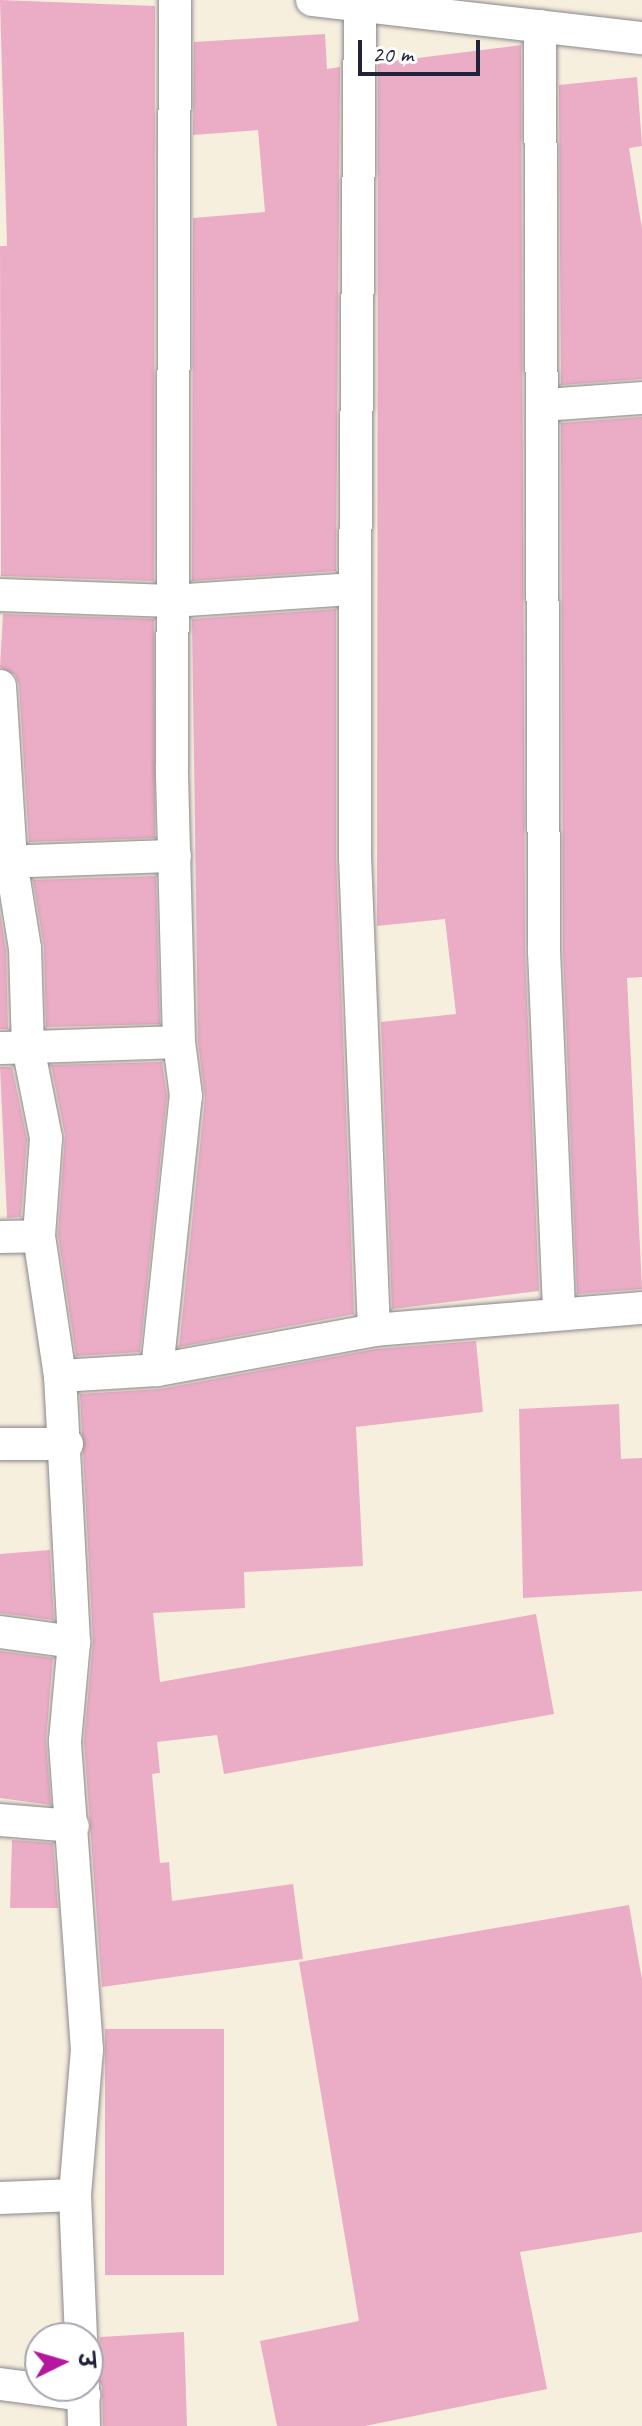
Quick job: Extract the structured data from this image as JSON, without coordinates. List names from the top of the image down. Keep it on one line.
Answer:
{"scale_bar":"20 m","north":"right"}
